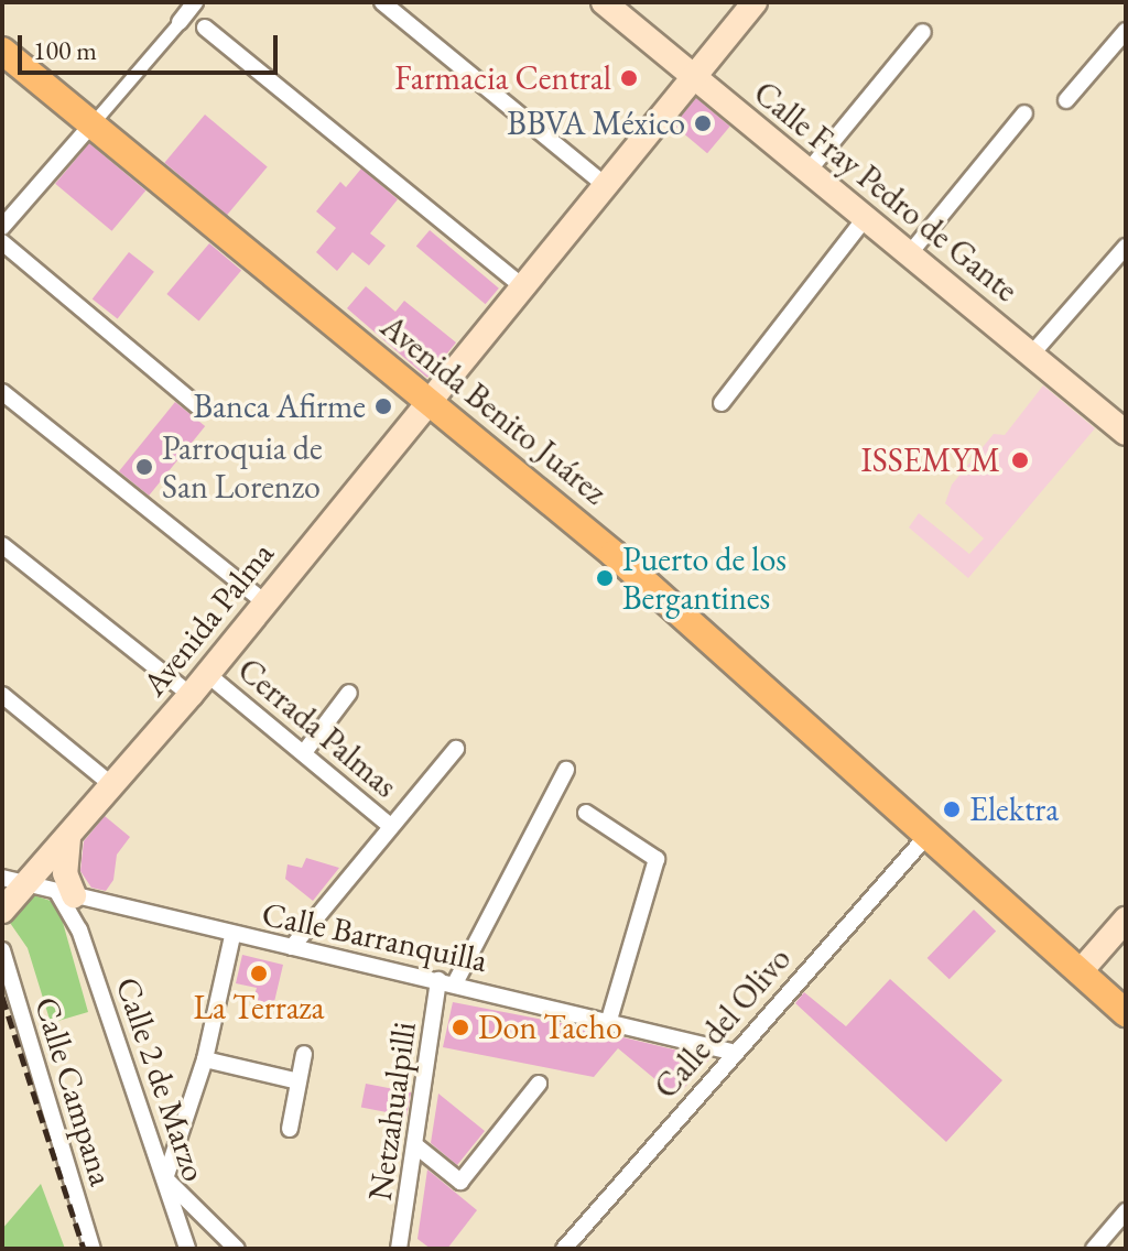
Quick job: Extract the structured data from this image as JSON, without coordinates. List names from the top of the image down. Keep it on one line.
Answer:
{"streets":{"main road":["Calle Fray Pedro de Gante","Avenida Benito Juárez","Avenida Palma"],"street":["Cerrada Palmas","Calle Barranquilla","Calle del Olivo","Calle 2 de Marzo","Calle Campana","Netzahualpilli"]},"crossings":[["Calle Fray Pedro de Gante","Avenida Palma"],["Avenida Benito Juárez","Avenida Palma"],["Avenida Benito Juárez","Calle del Olivo"],["Avenida Palma","Cerrada Palmas"],["Avenida Palma","Calle Barranquilla"],["Calle Barranquilla","Calle del Olivo"],["Calle Barranquilla","Calle 2 de Marzo"],["Calle Barranquilla","Netzahualpilli"]],"places":["Farmacia Central","BBVA México","Banca Afirme","ISSEMYM","Parroquia de San Lorenzo","Puerto de los Bergantines","Elektra","La Terraza","Don Tacho"],"scale_bar":"100 m"}
